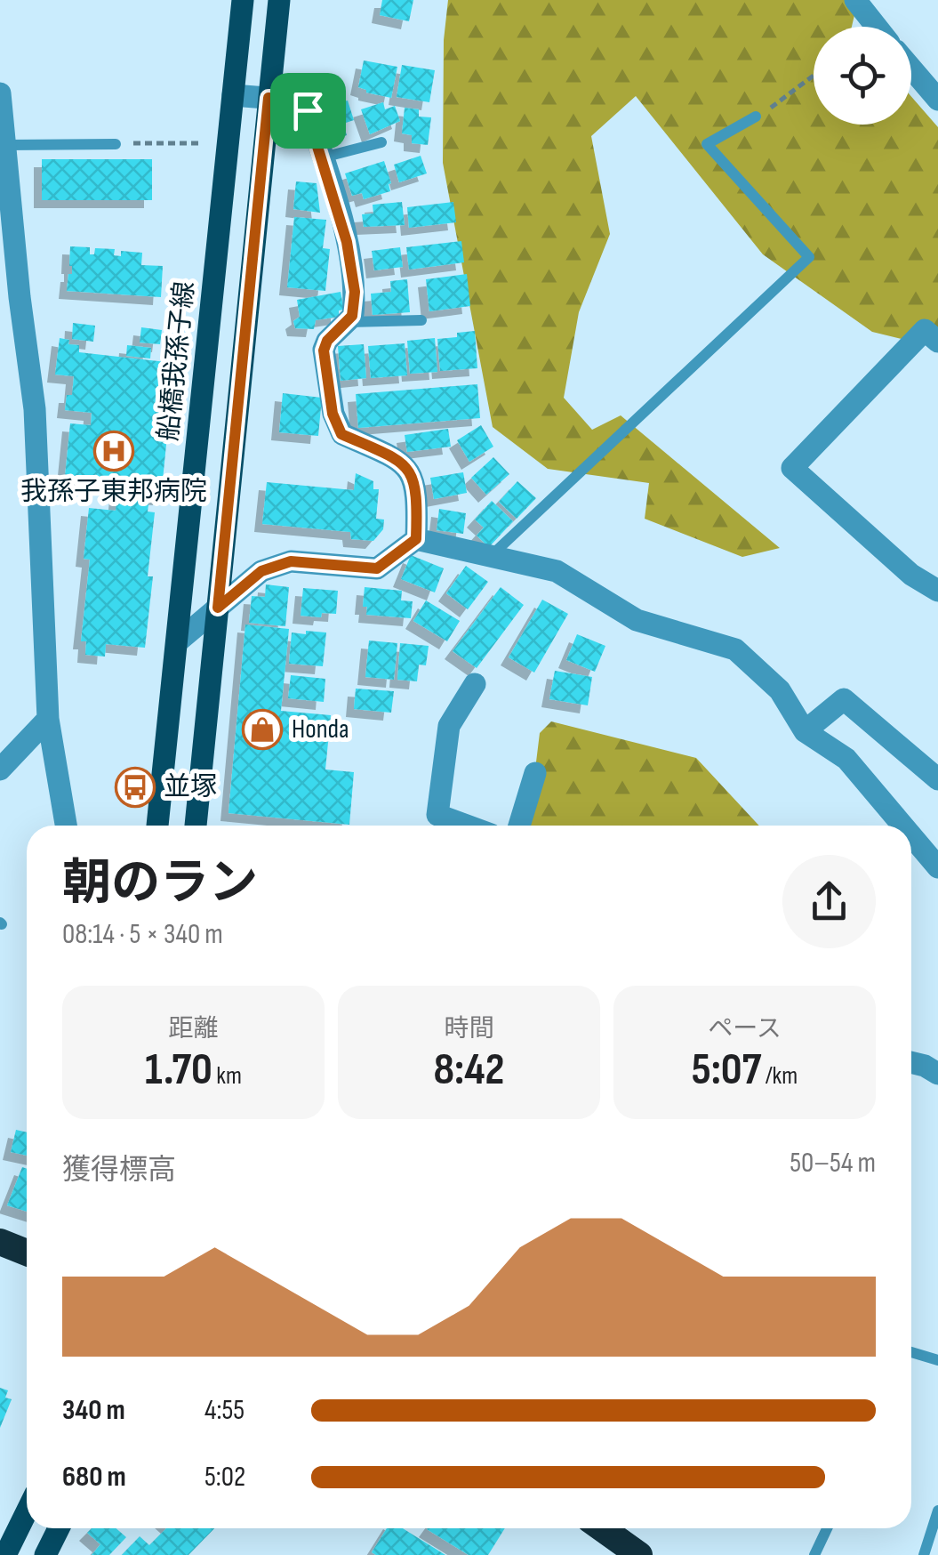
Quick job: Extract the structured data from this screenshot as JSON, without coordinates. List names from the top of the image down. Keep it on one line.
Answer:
{"streets":{"main road":["船橋我孫子線"]},"places":{"hospital":["我孫子東邦病院"],"shop":["Honda"],"bus stop":["並塚"]},"page":{"heading":["朝のラン","08:14 · 5 × 340 m"],"stats":[["距離","1.70 km"],["時間","8:42"],["ペース","5:07 /km"]],"chart":["獲得標高","50–54 m"],"list":[{"name":"340 m","note":"4:55"},{"name":"680 m","note":"5:02"}]}}
